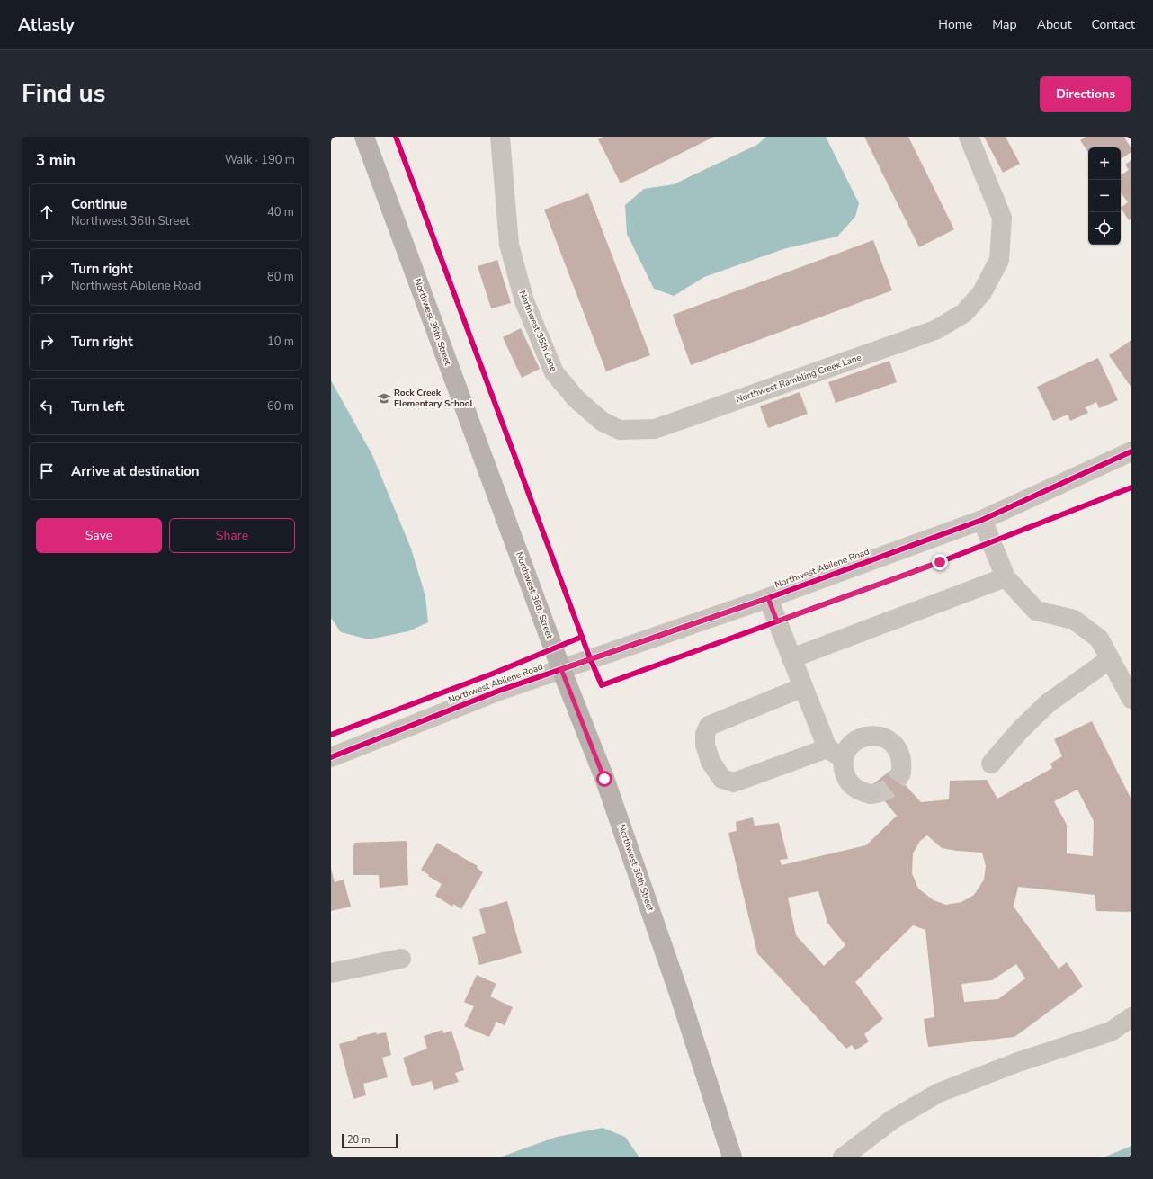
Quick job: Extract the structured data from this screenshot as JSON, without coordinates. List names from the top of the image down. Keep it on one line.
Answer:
{"streets":{"main road":["Northwest 36th Street"],"street":["Northwest 35th Lane","Northwest Rambling Creek Lane","Northwest Abilene Road"]},"crossings":[["Northwest 36th Street","Northwest Abilene Road"],["Northwest 35th Lane","Northwest Rambling Creek Lane"]],"places":{"school or university":["Rock Creek Elementary School"]},"scale_bar":"20 m","page":{"header":"Atlasly","nav":["Home","Map","About","Contact"],"title":"Find us","buttons":["Directions",["Save","Share"]],"heading":["3 min","Walk · 190 m"],"map_buttons":["+","−"],"list":[["Continue","Northwest 36th Street","40 m"],["Turn right","Northwest Abilene Road","80 m"],["Turn right","10 m"],["Turn left","60 m"],"Arrive at destination"],"scale":"20 m"}}
